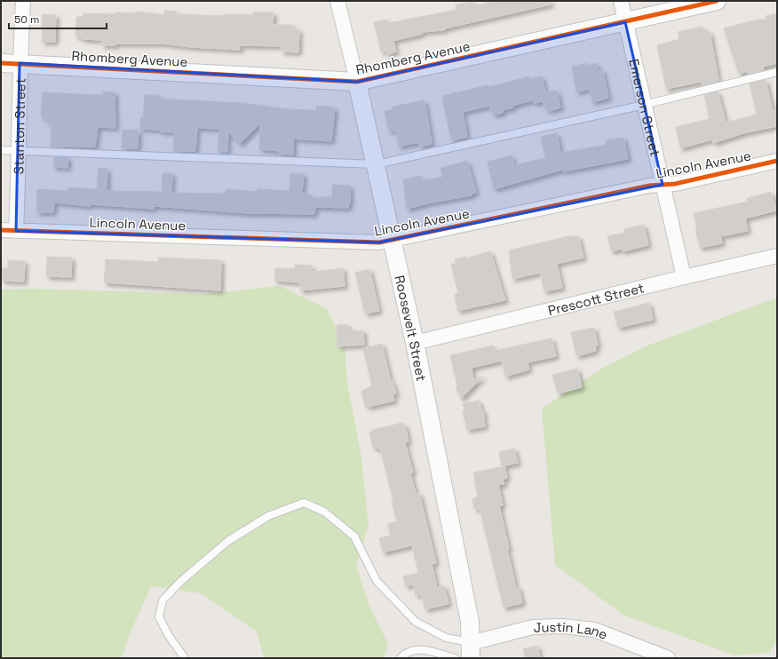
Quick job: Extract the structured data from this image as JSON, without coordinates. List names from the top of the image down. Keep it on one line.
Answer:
{"streets":{"street":["Rhomberg Avenue","Emerson Street","Stanton Street","Lincoln Avenue","Prescott Street","Roosevelt Street","Justin Lane"]},"crossings":[["Rhomberg Avenue","Emerson Street"],["Rhomberg Avenue","Stanton Street"],["Rhomberg Avenue","Roosevelt Street"],["Emerson Street","Lincoln Avenue"],["Emerson Street","Prescott Street"],["Stanton Street","Lincoln Avenue"],["Lincoln Avenue","Roosevelt Street"],["Prescott Street","Roosevelt Street"],["Roosevelt Street","Justin Lane"]],"scale_bar":"50 m"}
